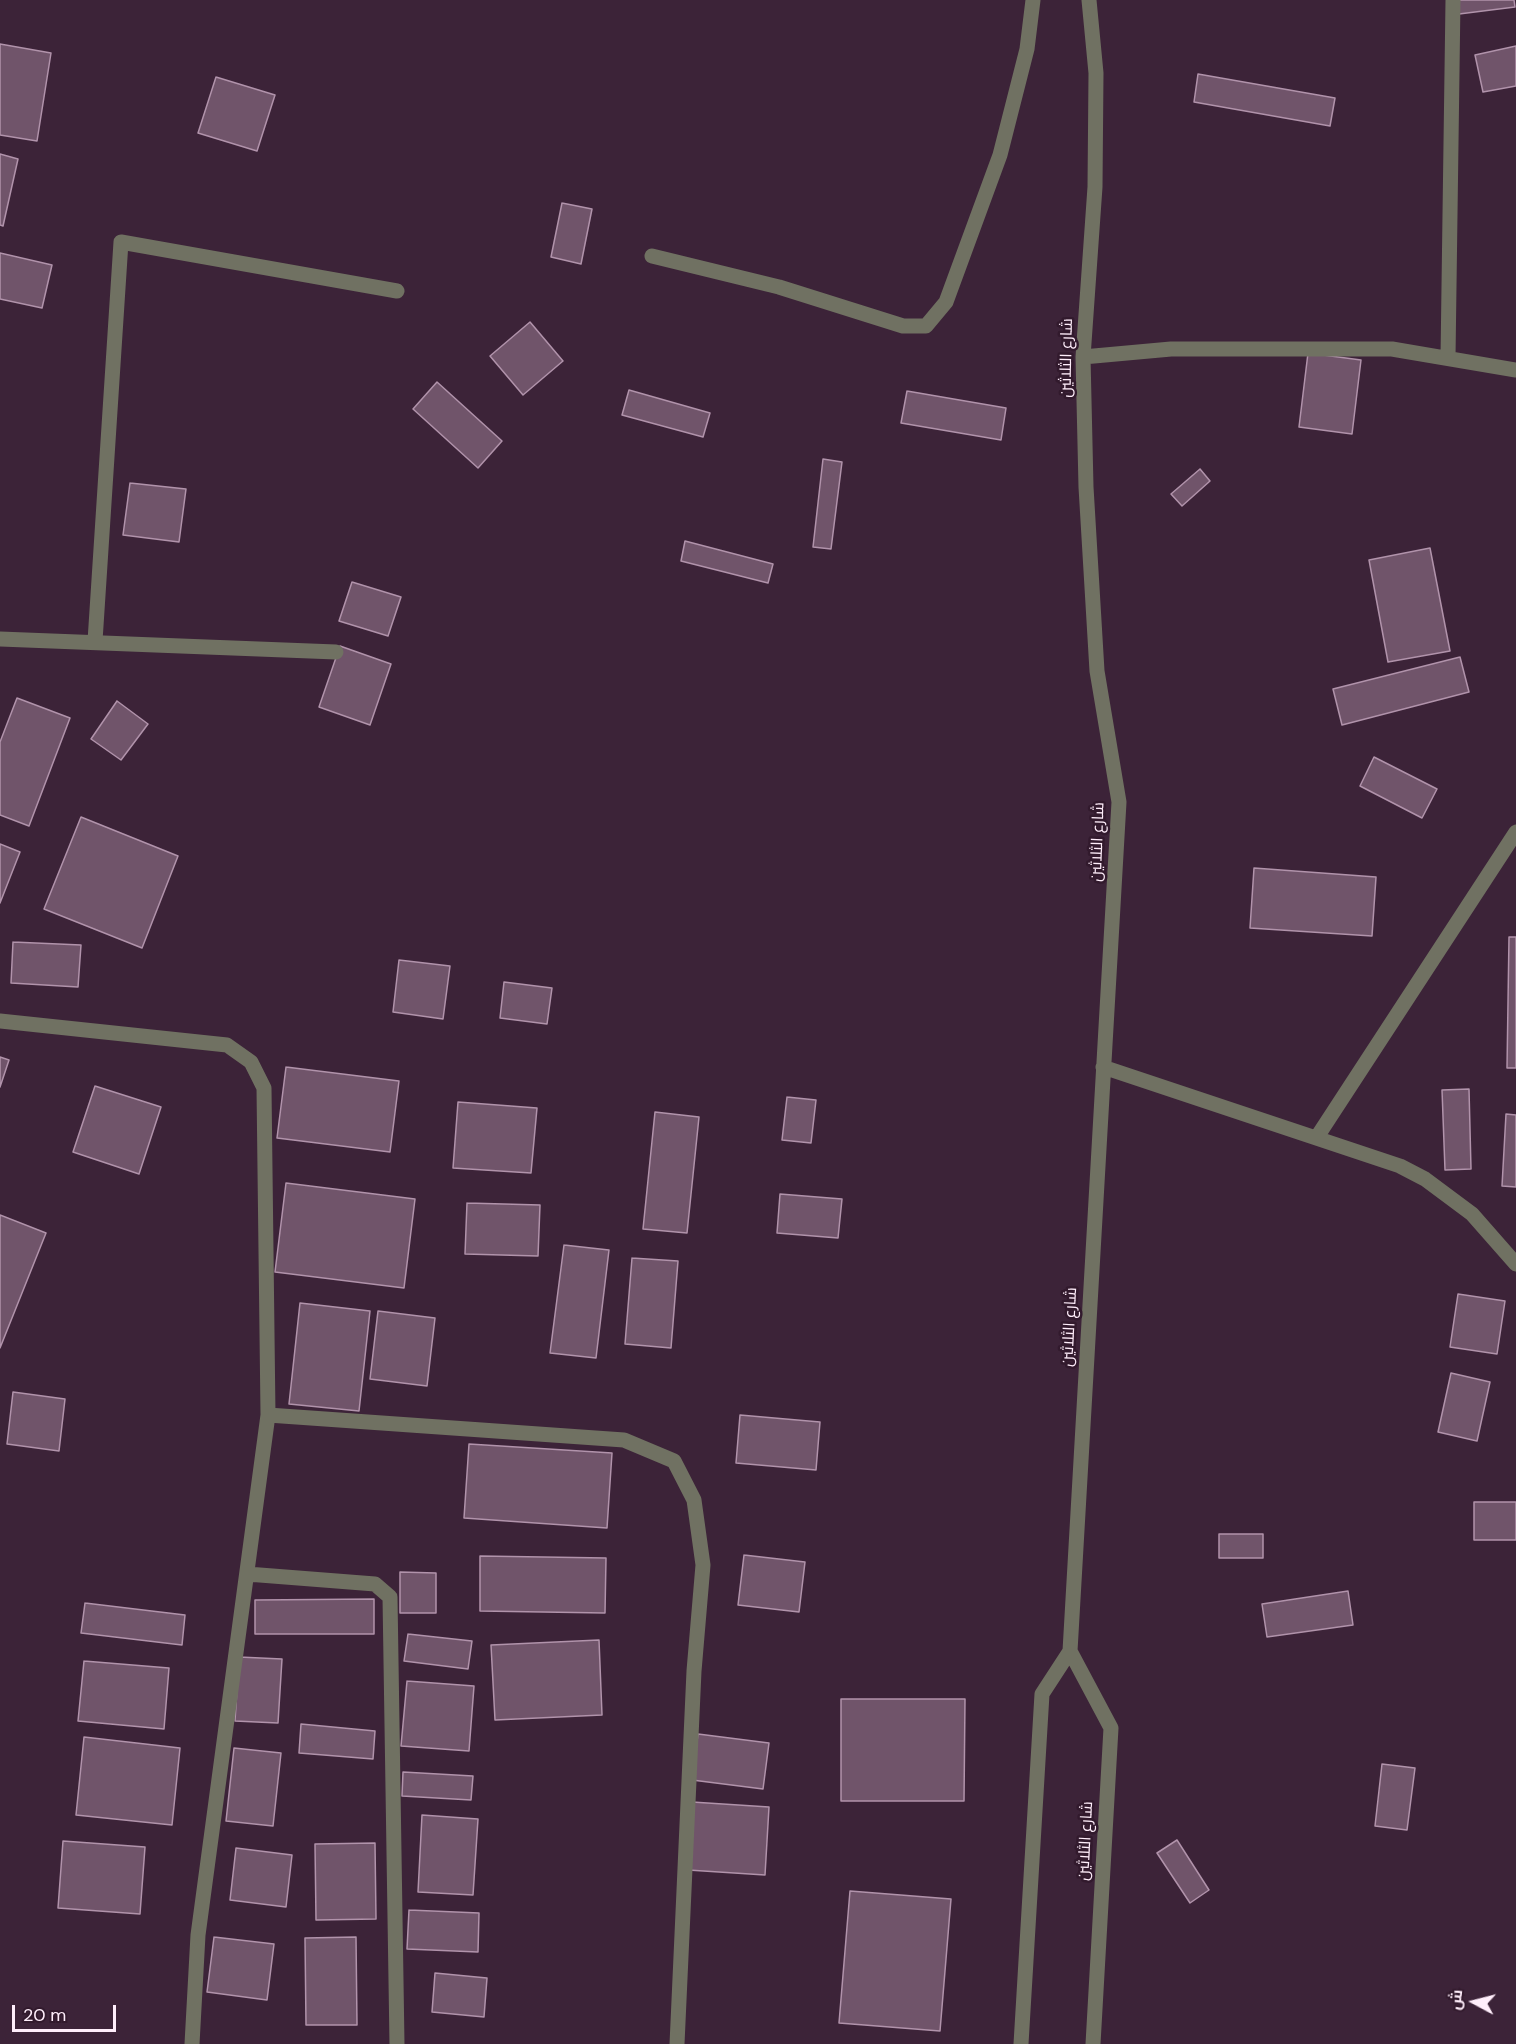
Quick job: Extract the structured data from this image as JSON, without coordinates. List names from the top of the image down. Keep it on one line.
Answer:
{"streets":{"street":["شارع الثلاثين"]},"scale_bar":"20 m","north":"left"}
